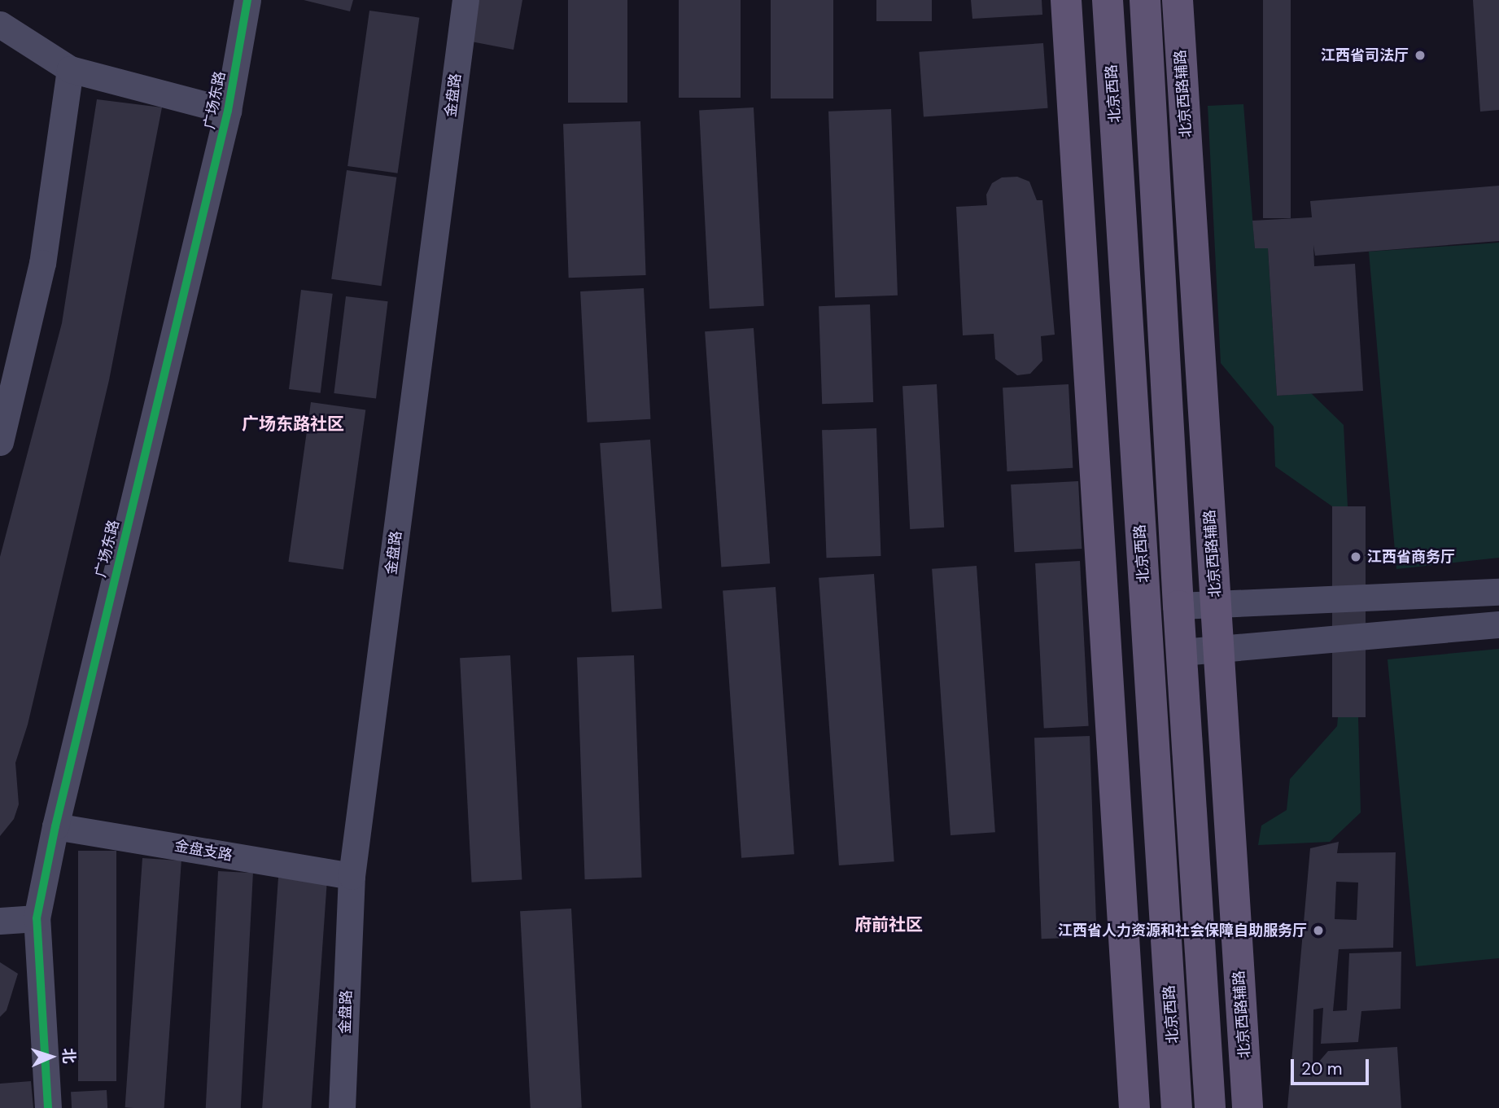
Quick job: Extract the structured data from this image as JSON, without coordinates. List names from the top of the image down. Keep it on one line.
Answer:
{"streets":{"main road":["北京西路","北京西路辅路"],"street":["金盘路","广场东路","金盘支路"]},"crossings":[["金盘路","金盘支路"],["广场东路","金盘支路"]],"districts":["广场东路社区","府前社区"],"places":["江西省司法厅","江西省商务厅","江西省人力资源和社会保障自助服务厅"],"scale_bar":"20 m","north":"right"}
